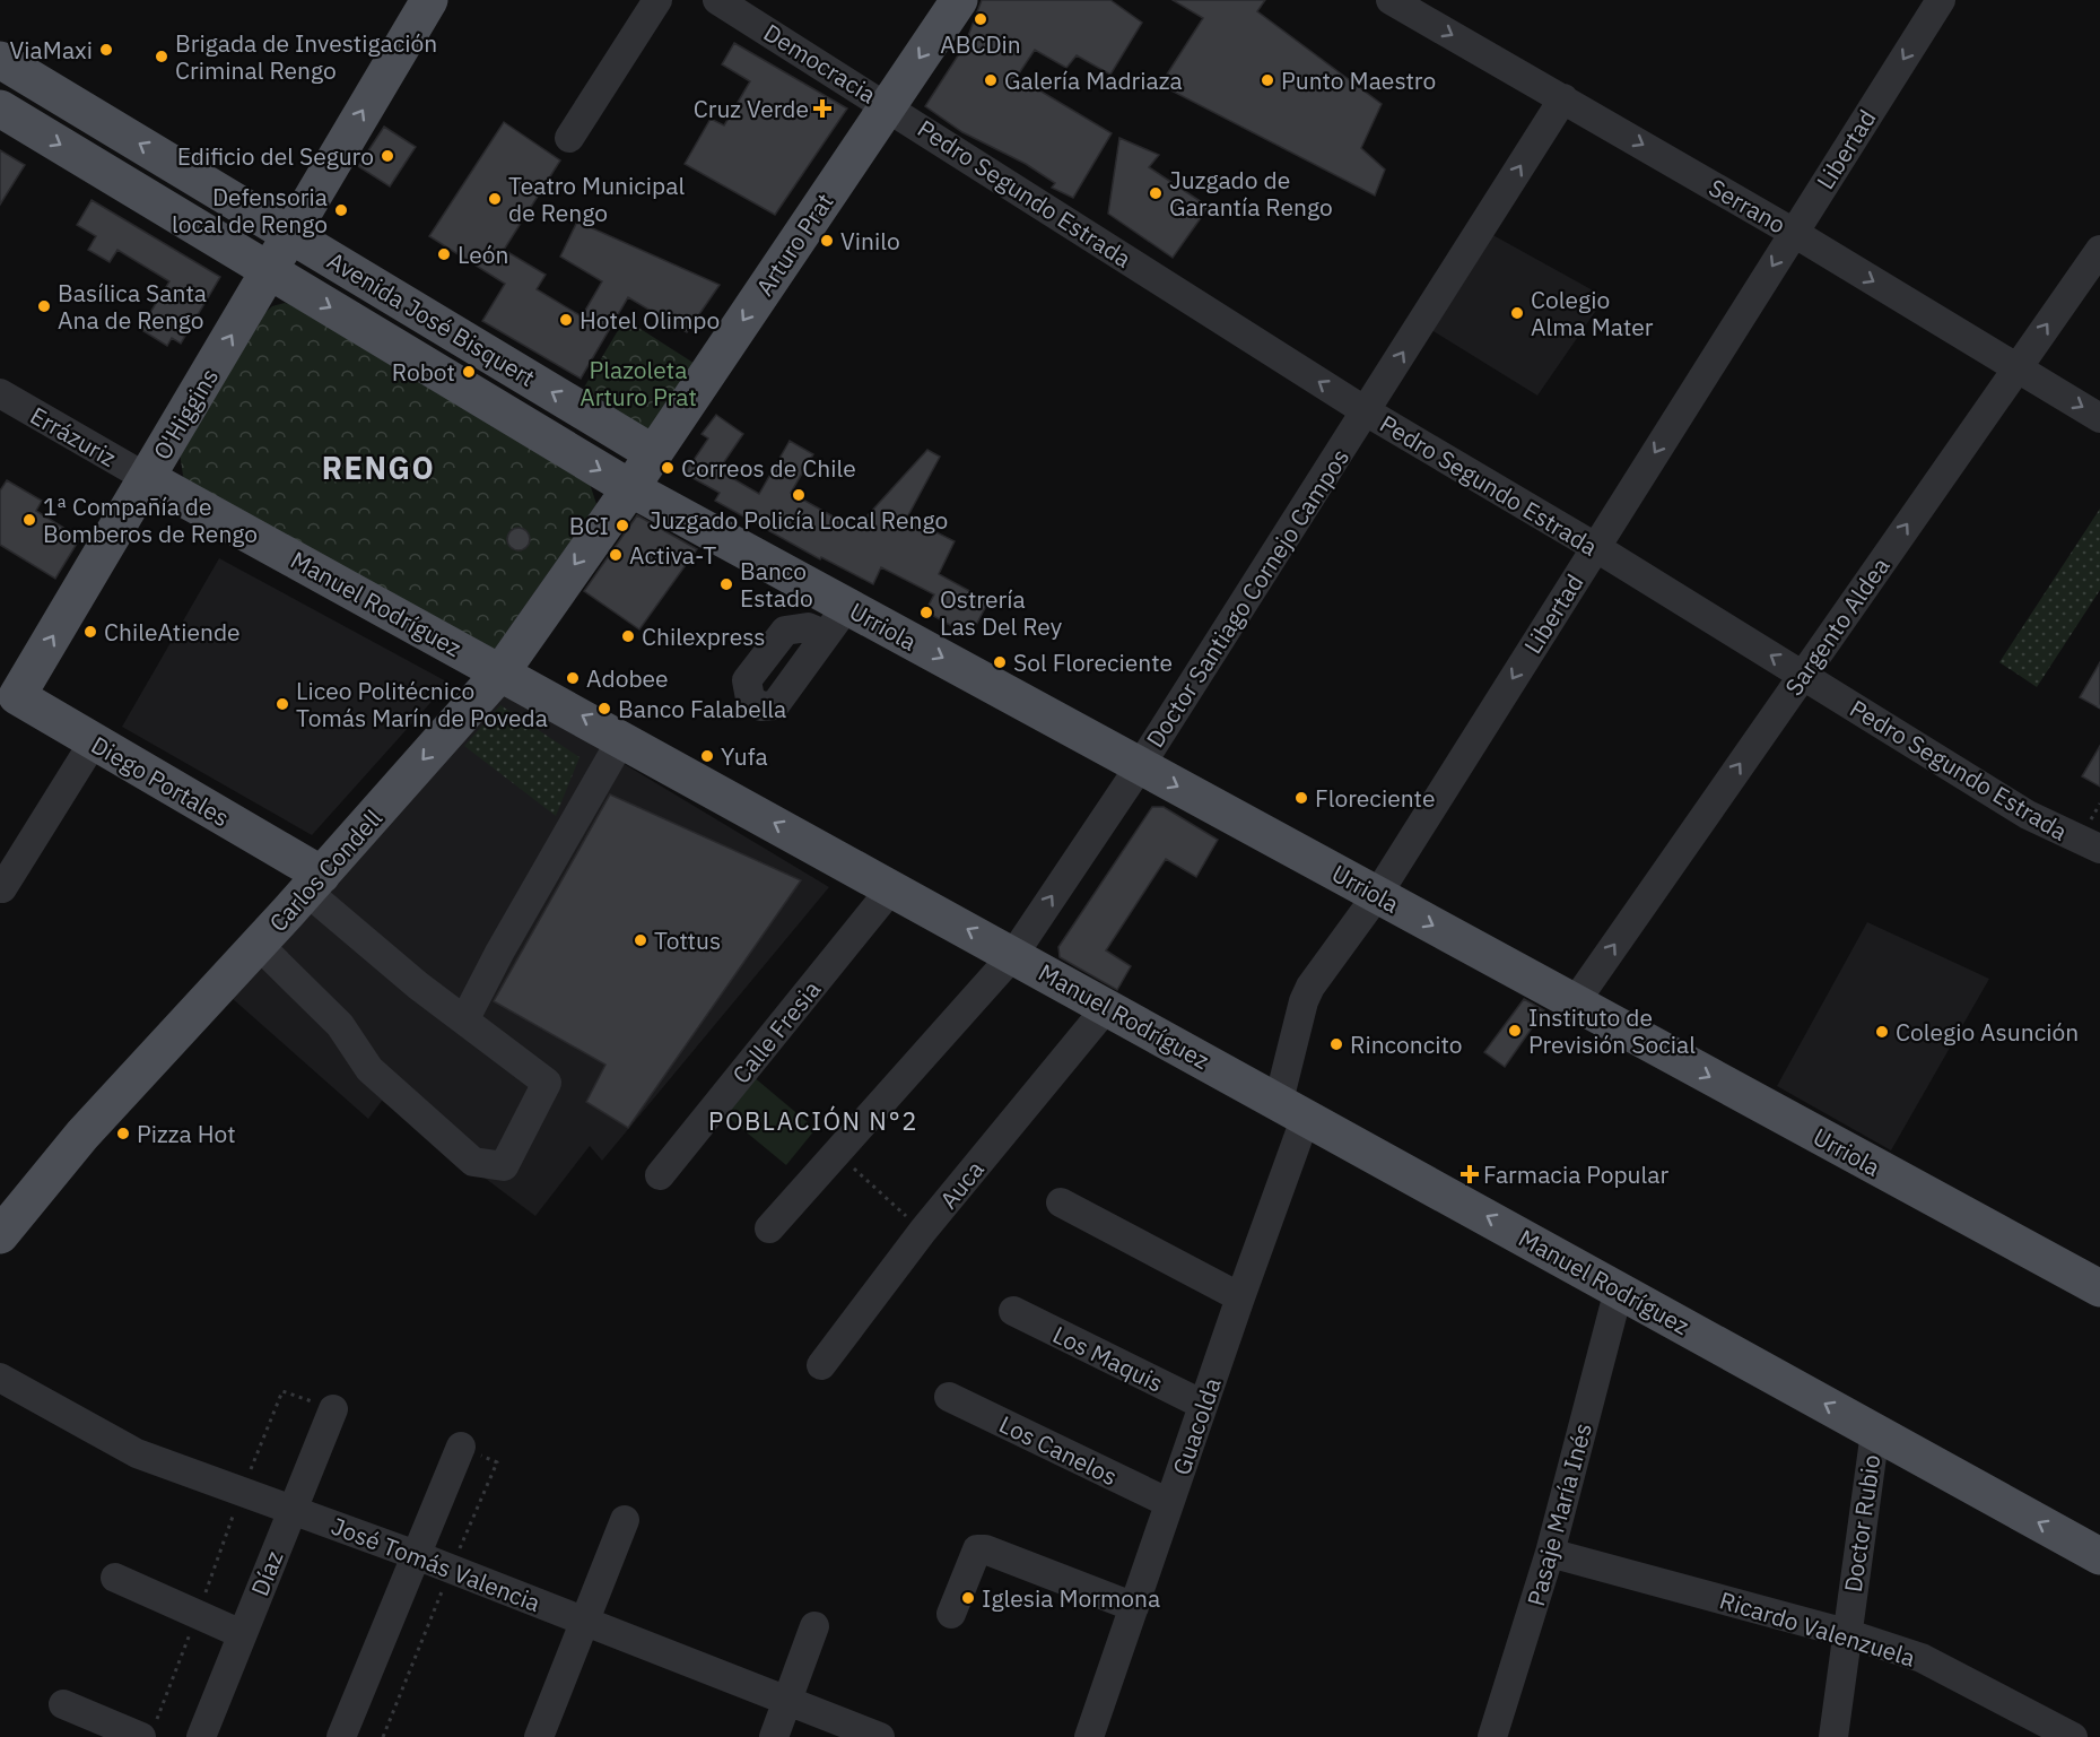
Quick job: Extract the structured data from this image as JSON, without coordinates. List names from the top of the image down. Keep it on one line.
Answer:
{"streets":{"main road":["Arturo Prat","Avenida José Bisquert","O'Higgins","Manuel Rodríguez","Urriola","Diego Portales","Carlos Condell"],"street":["Democracia","Libertad","Pedro Segundo Estrada","Serrano","Errázuriz","Doctor Santiago Cornejo Campos","Sargento Aldea","Calle Fresia","Auca","Los Maquis","Guacolda","Los Canelos","Pasaje María Inés","Doctor Rubio","José Tomás Valencia","Díaz","Ricardo Valenzuela"]},"crossings":[["Democracia","Pedro Segundo Estrada"],["Democracia","Arturo Prat"],["Libertad","Pedro Segundo Estrada"],["Libertad","Serrano"],["Libertad","Manuel Rodríguez"],["Libertad","Urriola"],["Libertad","Guacolda"],["Pedro Segundo Estrada","Arturo Prat"],["Pedro Segundo Estrada","Doctor Santiago Cornejo Campos"],["Pedro Segundo Estrada","Sargento Aldea"],["Serrano","Doctor Santiago Cornejo Campos"],["Serrano","Sargento Aldea"],["Arturo Prat","Avenida José Bisquert"],["Arturo Prat","Urriola"],["Arturo Prat","Carlos Condell"],["Avenida José Bisquert","O'Higgins"],["Avenida José Bisquert","Urriola"],["Avenida José Bisquert","Carlos Condell"],["O'Higgins","Errázuriz"],["O'Higgins","Manuel Rodríguez"],["O'Higgins","Diego Portales"],["Errázuriz","Manuel Rodríguez"],["Doctor Santiago Cornejo Campos","Manuel Rodríguez"],["Doctor Santiago Cornejo Campos","Urriola"],["Manuel Rodríguez","Carlos Condell"],["Manuel Rodríguez","Calle Fresia"],["Manuel Rodríguez","Auca"],["Manuel Rodríguez","Guacolda"],["Manuel Rodríguez","Pasaje María Inés"],["Manuel Rodríguez","Doctor Rubio"],["Urriola","Sargento Aldea"],["Urriola","Carlos Condell"],["Diego Portales","Carlos Condell"],["Los Maquis","Guacolda"],["Guacolda","Los Canelos"],["Pasaje María Inés","Ricardo Valenzuela"],["Doctor Rubio","Ricardo Valenzuela"],["José Tomás Valencia","Díaz"]],"one_way":["Libertad","Pedro Segundo Estrada","Serrano","Arturo Prat","O'Higgins","Doctor Santiago Cornejo Campos","Manuel Rodríguez","Urriola","Sargento Aldea","Carlos Condell"],"districts":["RENGO","POBLACIÓN N°2"],"parks":["Plazoleta Arturo Prat"],"places":{"other":["ABCDin","ViaMaxi","Brigada de Investigación Criminal Rengo","Galería Madriaza","Punto Maestro","Edificio del Seguro","Juzgado de Garantía Rengo","Teatro Municipal de Rengo","Defensoria local de Rengo","Vinilo","León","Basílica Santa Ana de Rengo","Colegio Alma Mater","Hotel Olimpo","Robot","Correos de Chile","Juzgado Policía Local Rengo","1ª Compañía de Bomberos de Rengo","BCI","Activa-T","Banco Estado","Ostrería Las Del Rey","ChileAtiende","Chilexpress","Sol Floreciente","Adobee","Liceo Politécnico Tomás Marín de Poveda","Banco Falabella","Yufa","Floreciente","Tottus","Instituto de Previsión Social","Colegio Asunción","Rinconcito","Pizza Hot","Iglesia Mormona"],"health":["Cruz Verde","Farmacia Popular"]}}
